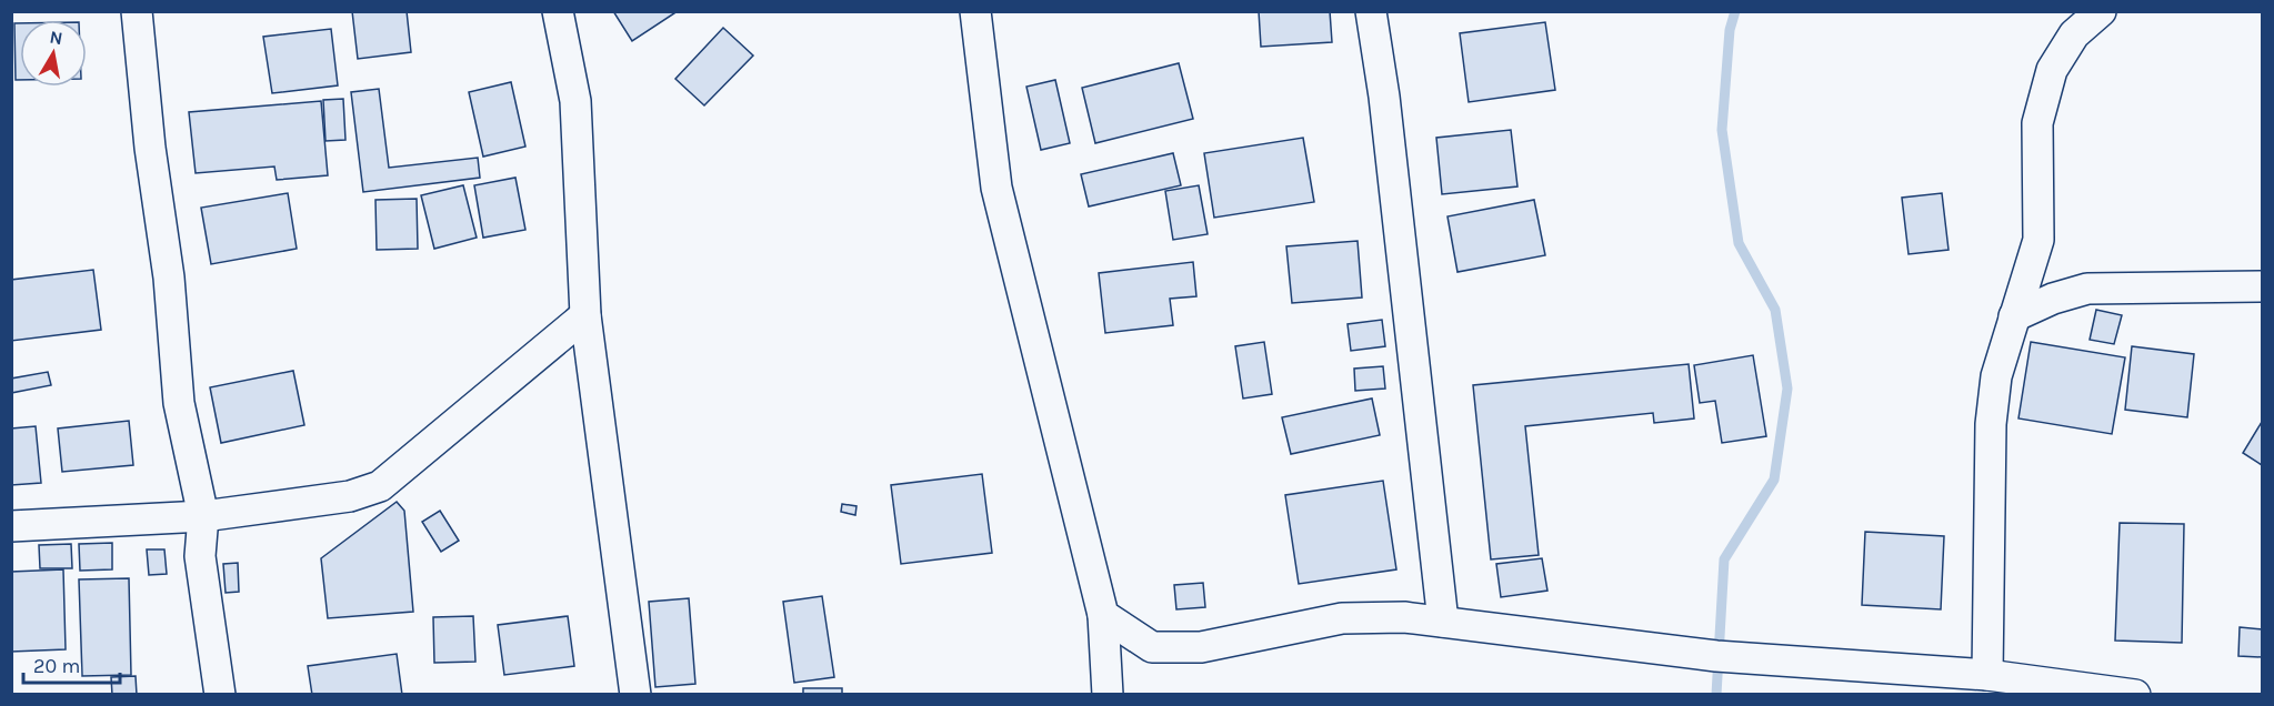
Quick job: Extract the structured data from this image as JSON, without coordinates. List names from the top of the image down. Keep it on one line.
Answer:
{"scale_bar":"20 m","north":"top"}
